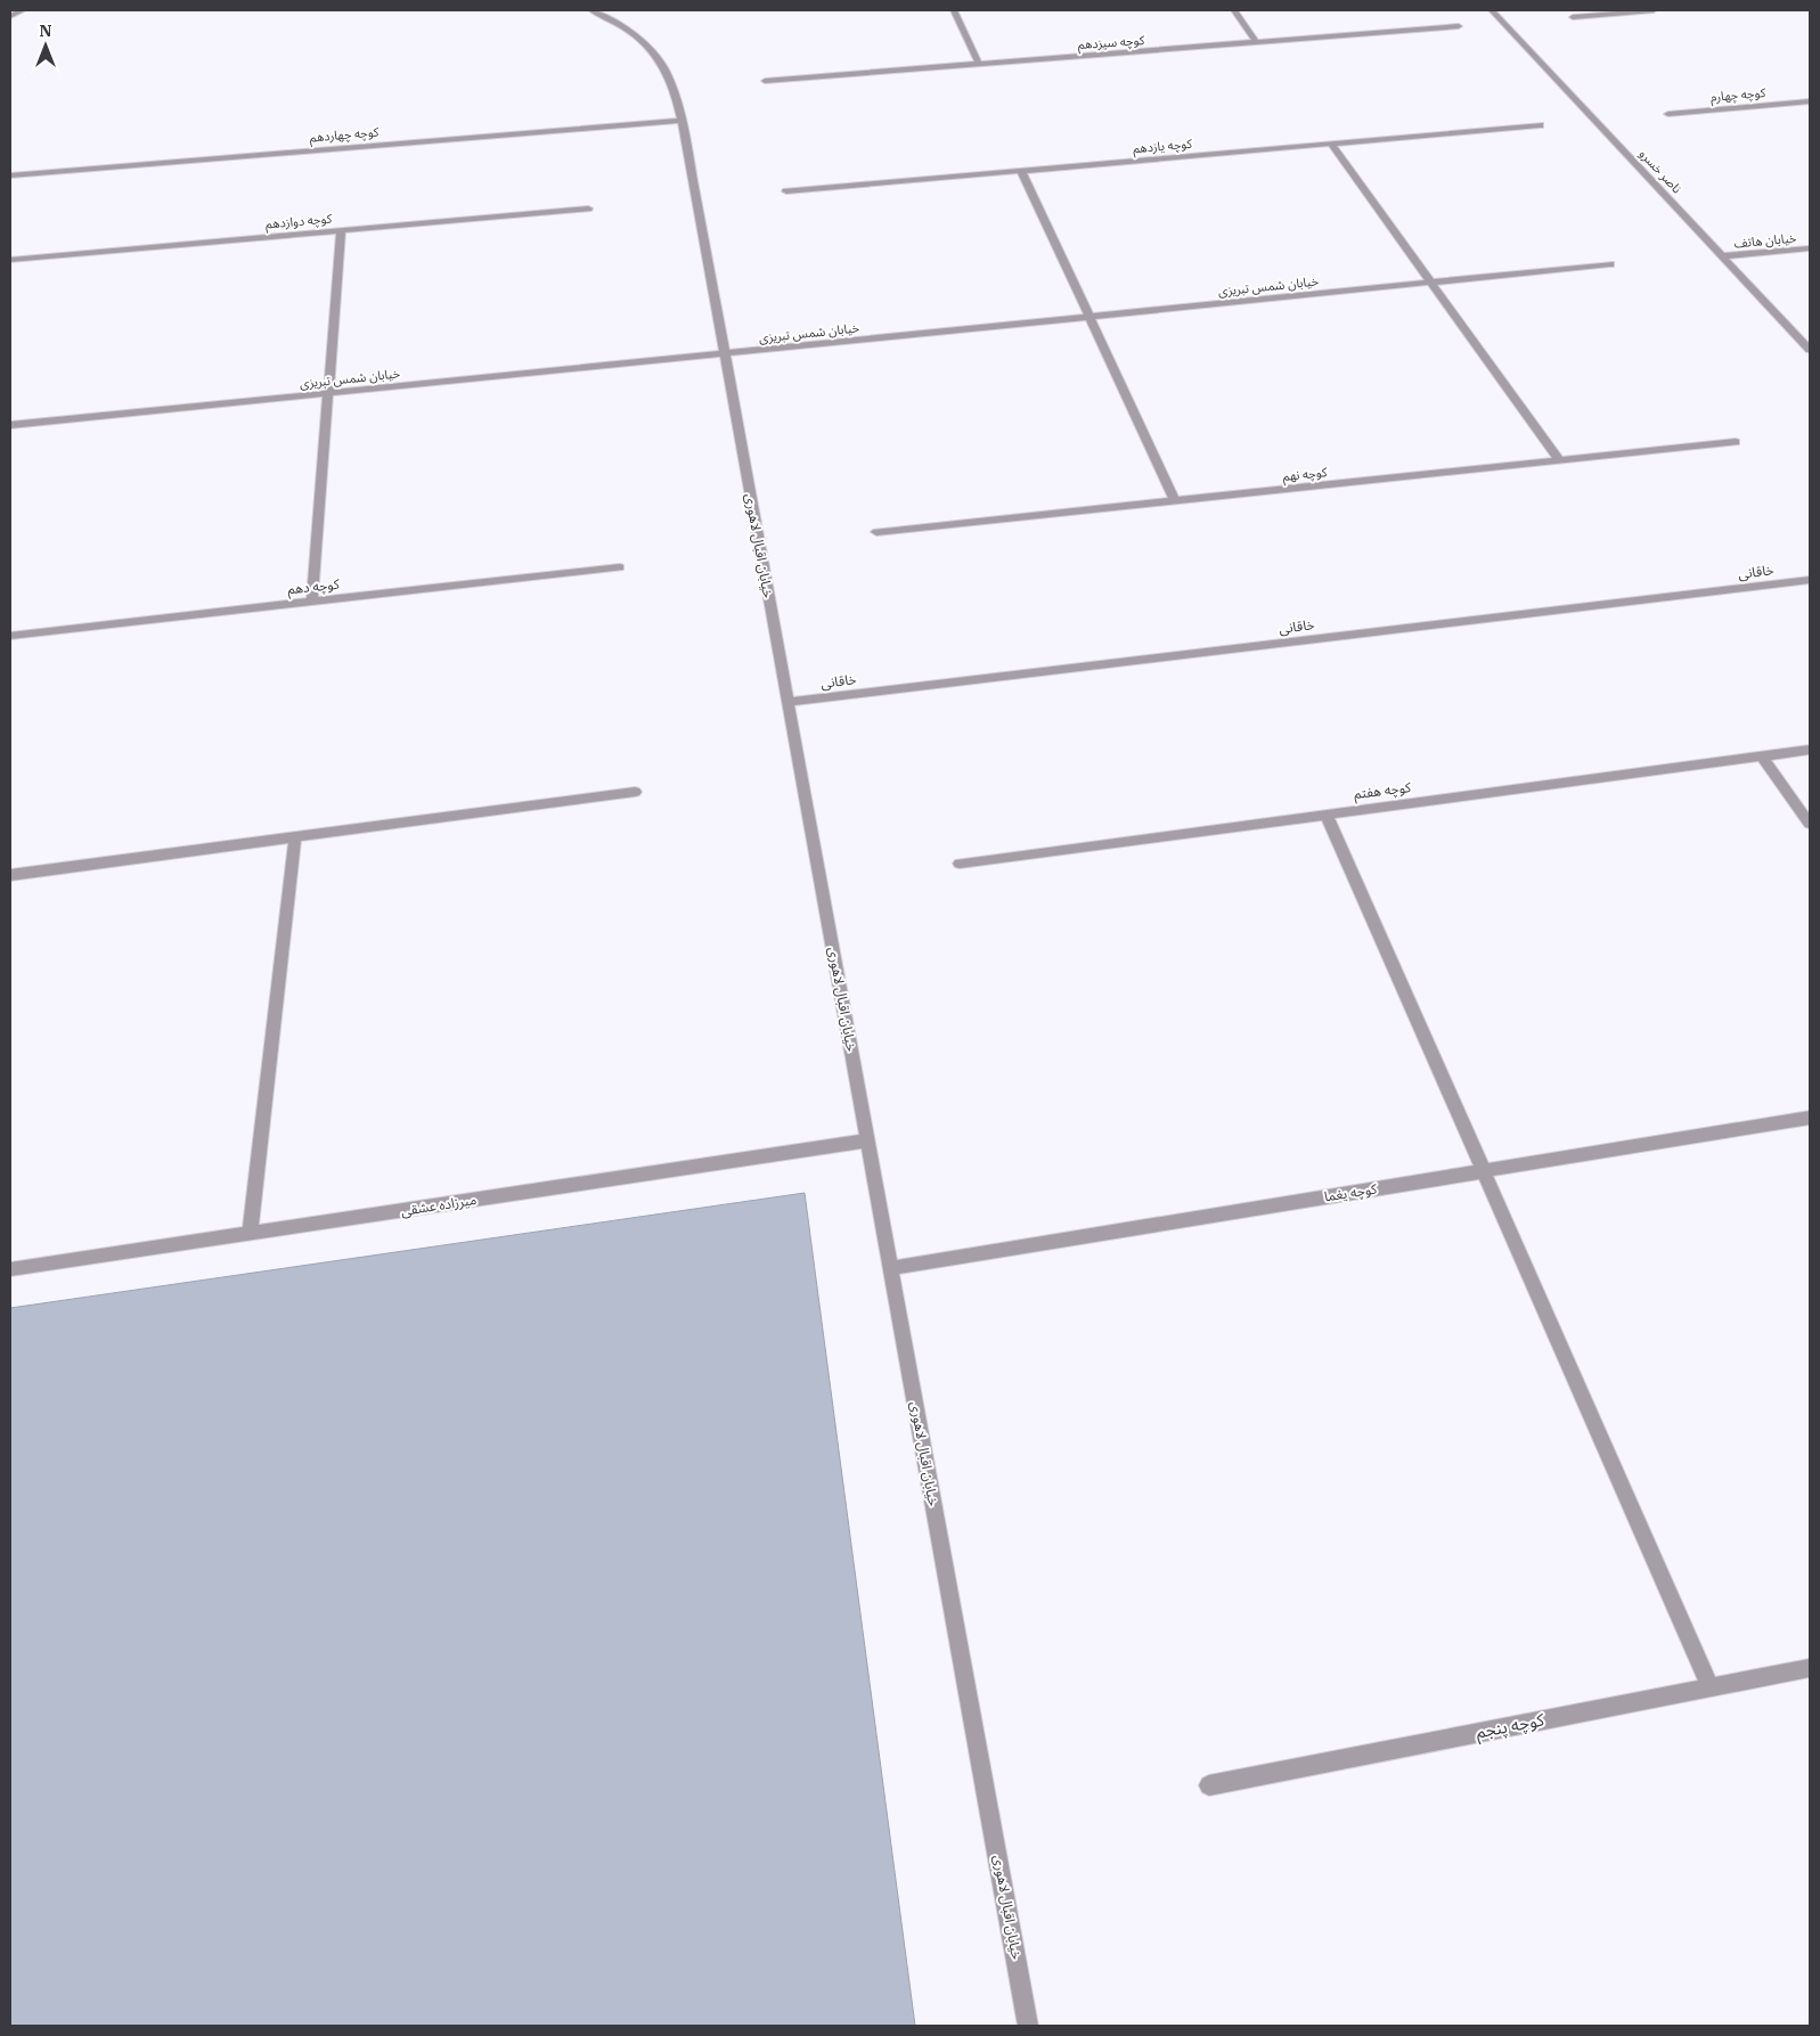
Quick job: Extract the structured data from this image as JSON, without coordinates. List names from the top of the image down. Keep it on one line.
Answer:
{"streets":{"street":["کوچه سیزدهم","کوچه چهارم","کوچه چهاردهم","کوچه یازدهم","ناصر خسرو","کوچه دوازدهم","خیابان هاتف","خیابان شمس تبریزی","کوچه نهم","خیابان اقبال لاهوری","خاقانی","کوچه دهم","کوچه هفتم","کوچه یغما","میرزاده عشقی","کوچه پنجم"]},"crossings":[["کوچه چهاردهم","خیابان اقبال لاهوری"],["ناصر خسرو","خیابان هاتف"],["خیابان شمس تبریزی","خیابان اقبال لاهوری"],["خیابان اقبال لاهوری","خاقانی"],["خیابان اقبال لاهوری","کوچه یغما"],["خیابان اقبال لاهوری","میرزاده عشقی"]],"north":"top"}
